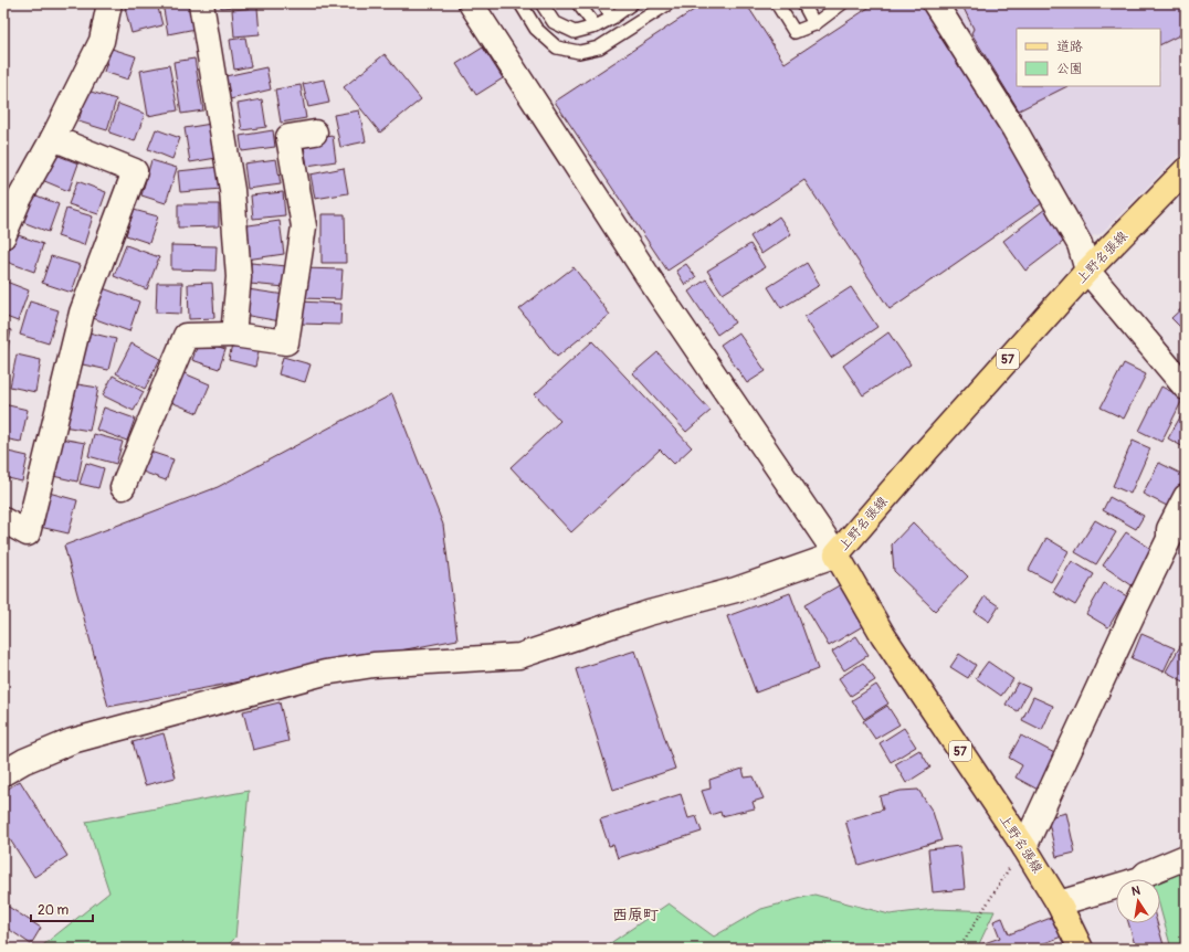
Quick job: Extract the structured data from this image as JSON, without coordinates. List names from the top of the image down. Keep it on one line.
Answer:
{"streets":{"main road":["上野名張線","57"]},"districts":["西原町"],"legend":["道路","公園"],"scale_bar":"20 m","north":"top"}
